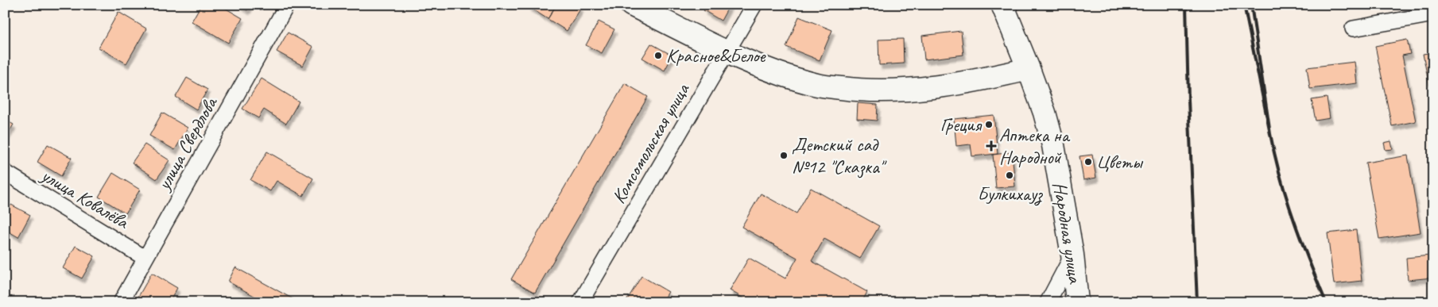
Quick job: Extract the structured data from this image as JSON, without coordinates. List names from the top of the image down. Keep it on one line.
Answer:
{"streets":{"street":["улица Свердлова","Комсомольская улица","улица Ковалёва","Народная улица"]},"crossings":[["улица Свердлова","улица Ковалёва"]],"places":{"other":["Красное&Белое","Греция","Детский сад №12 \"Сказка\"","Цветы","Булкихауз"],"health":["Аптека на Народной"]}}
